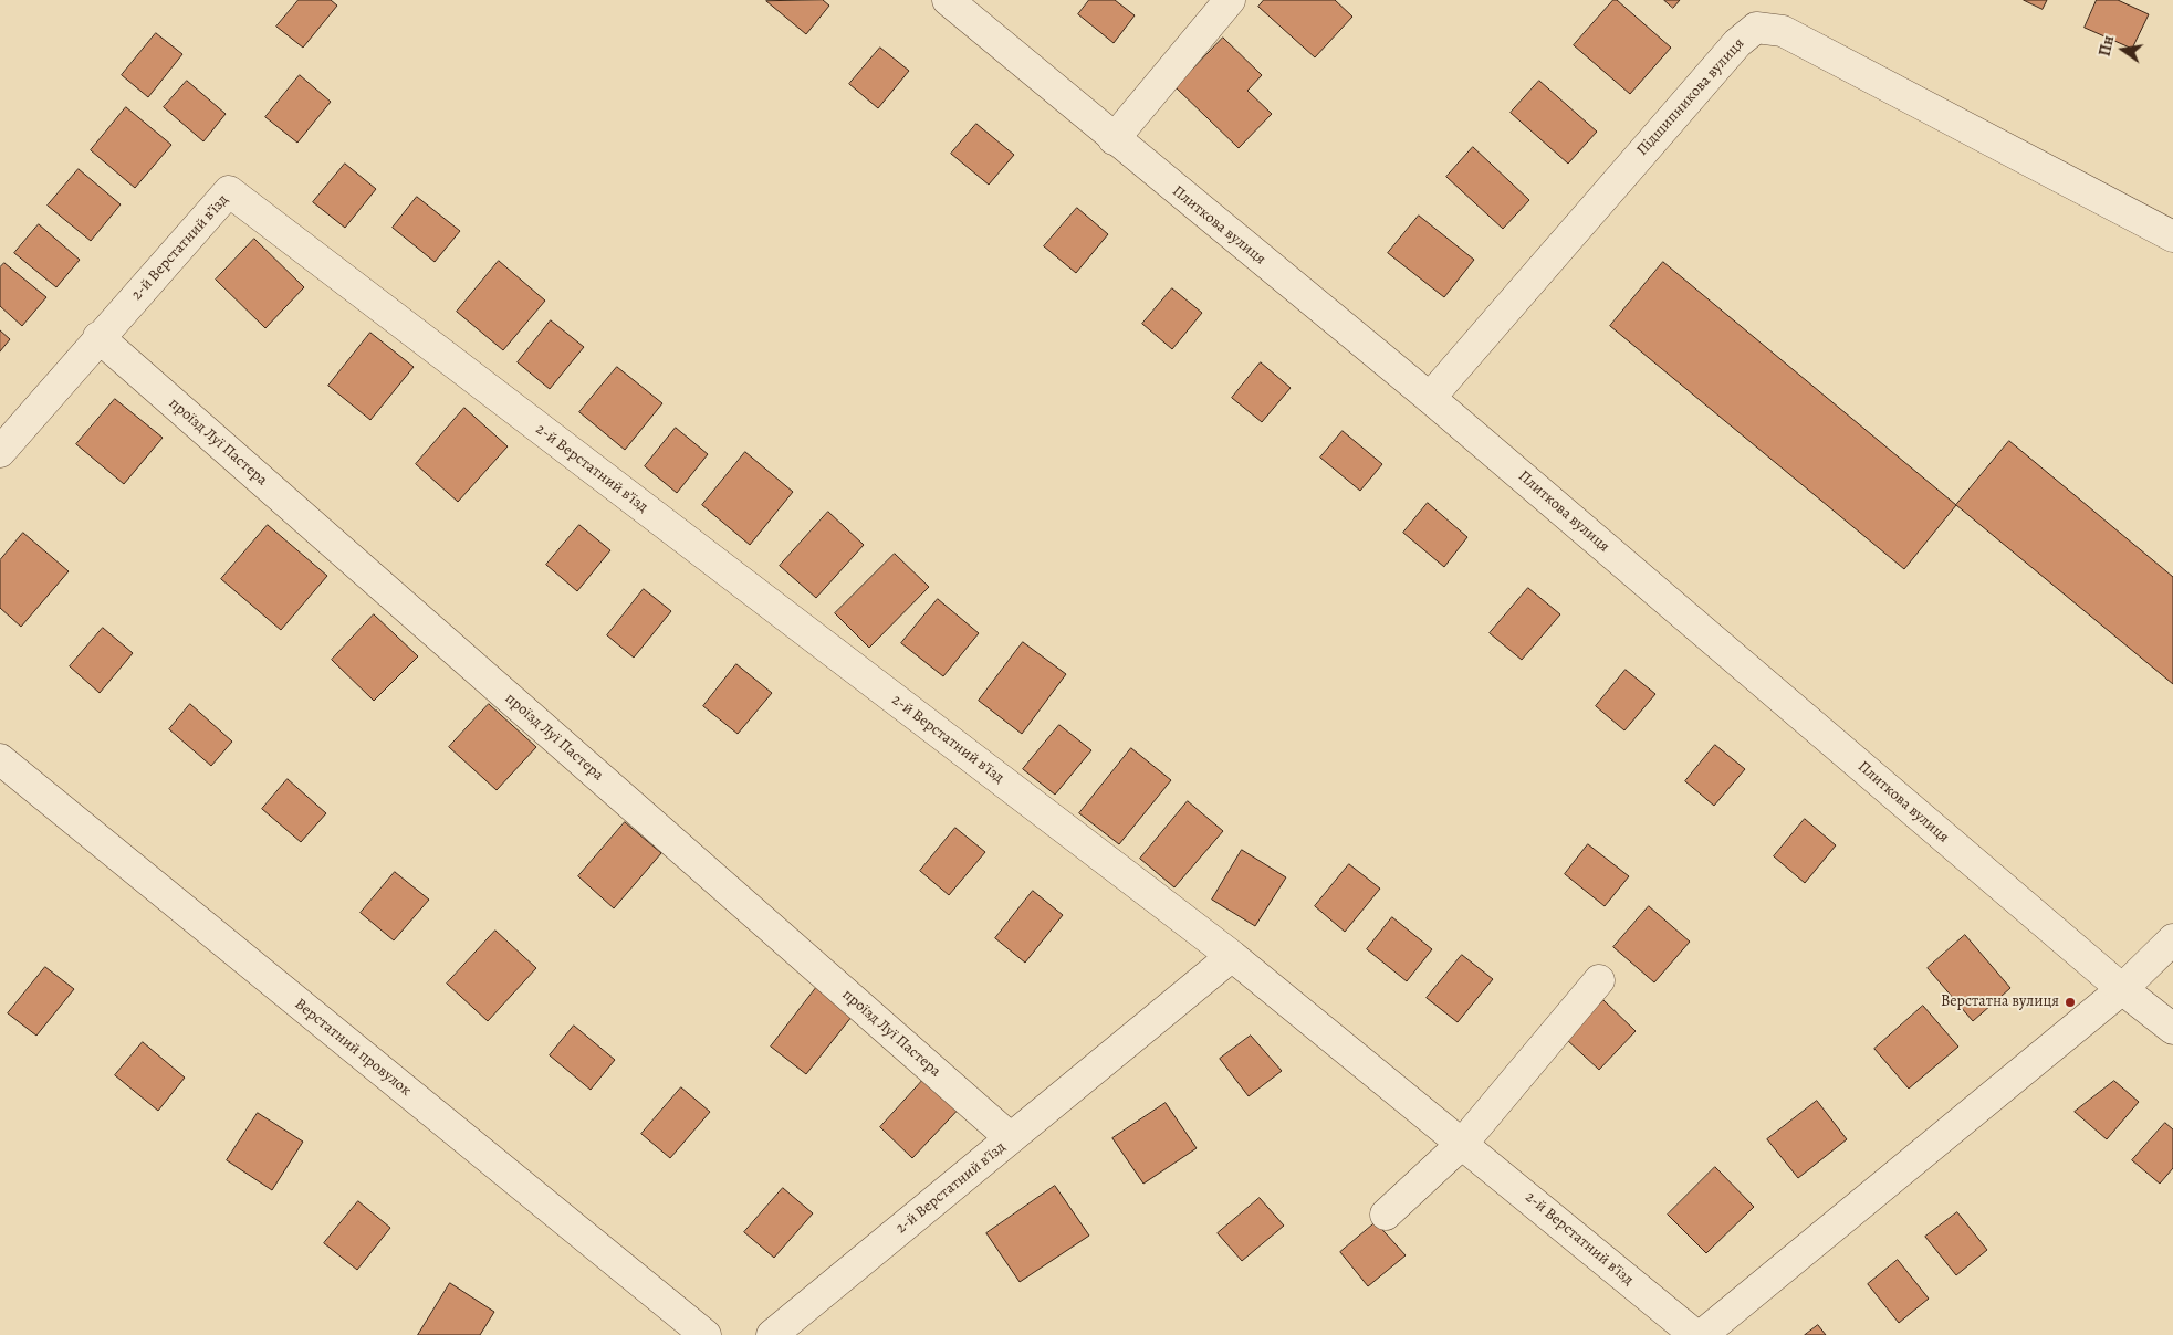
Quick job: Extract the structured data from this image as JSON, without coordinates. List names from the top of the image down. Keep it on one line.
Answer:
{"streets":{"street":["Підшипникова вулиця","Плиткова вулиця","2-й Верстатний в’їзд","проїзд Луї Пастера","Верстатний провулок"]},"crossings":[["Підшипникова вулиця","Плиткова вулиця"],["2-й Верстатний в’їзд","проїзд Луї Пастера"]],"places":["Верстатна вулиця"],"north":"left"}
